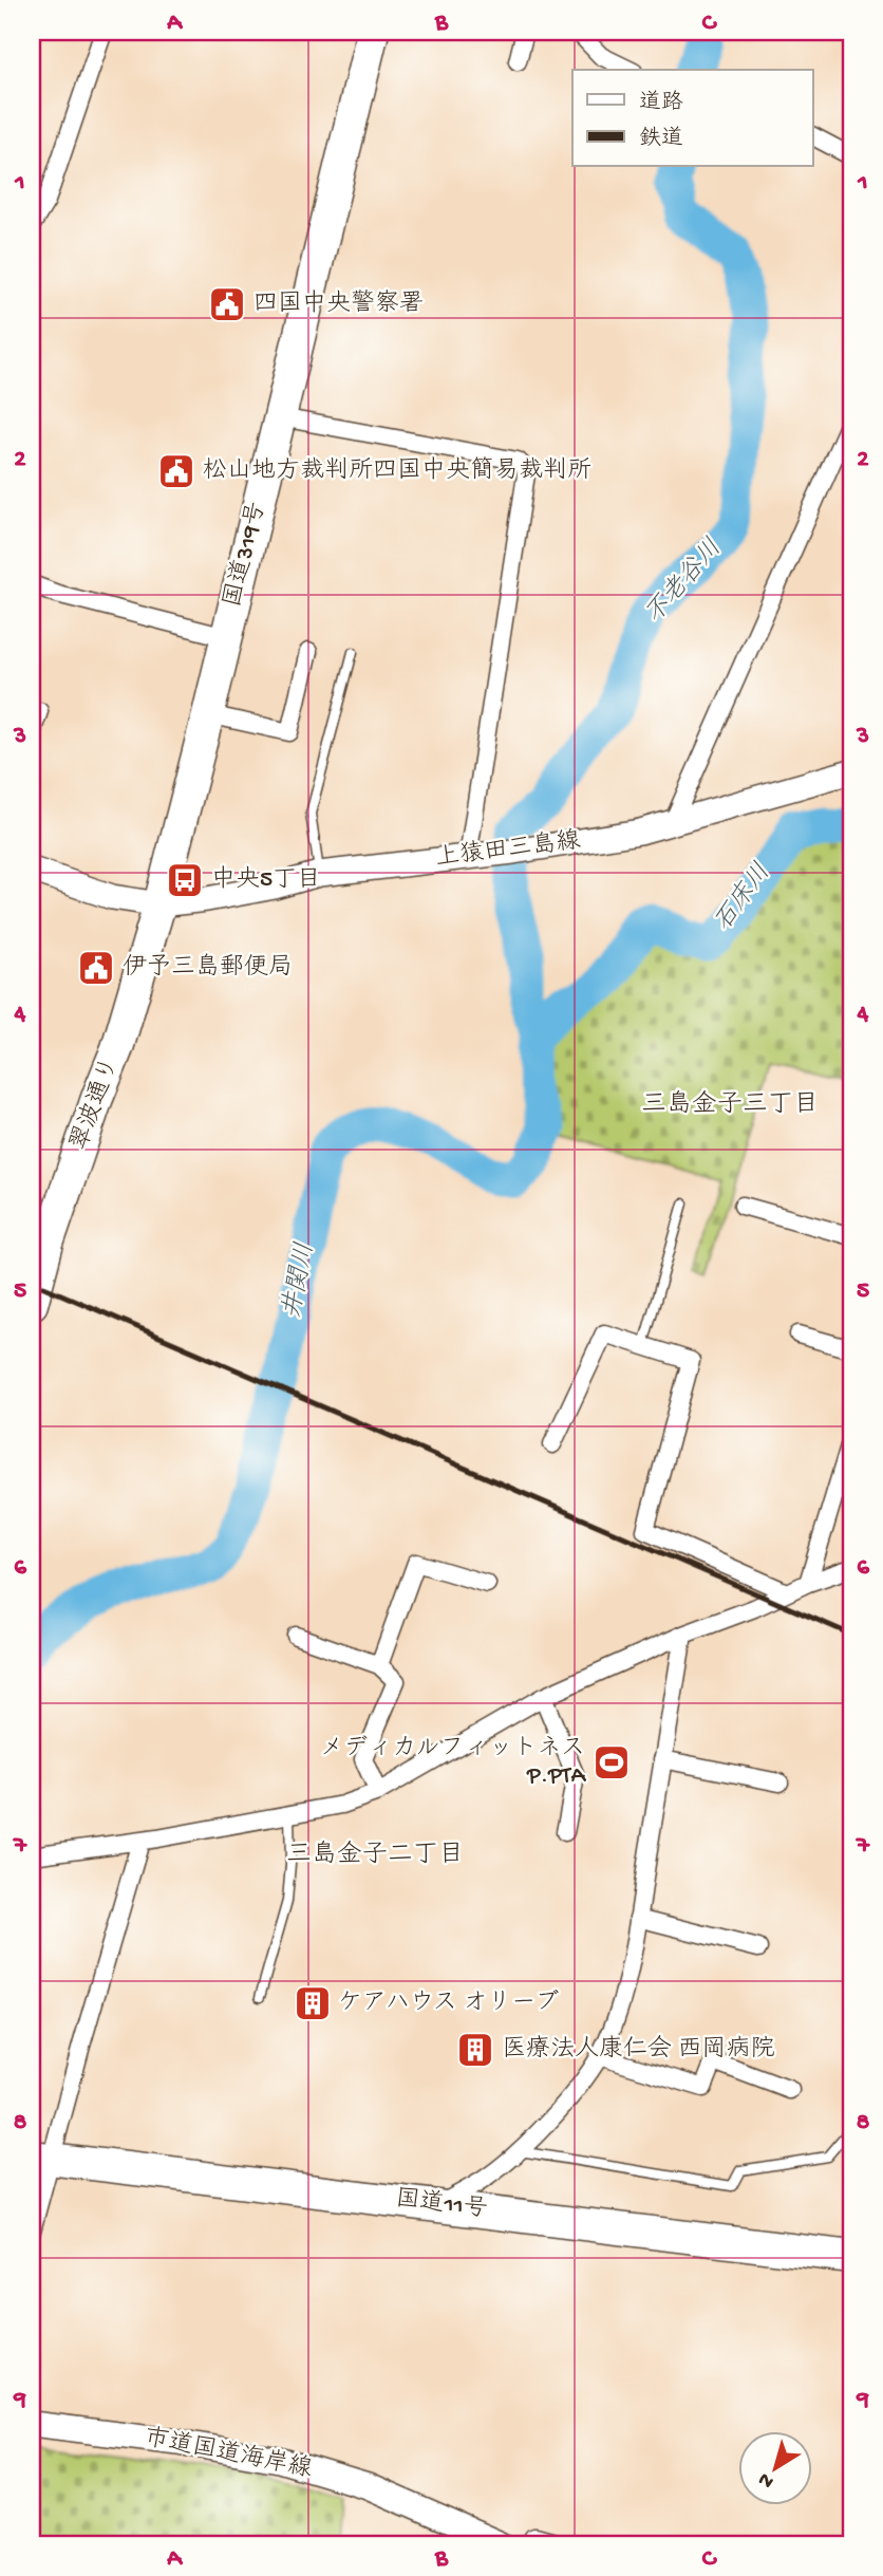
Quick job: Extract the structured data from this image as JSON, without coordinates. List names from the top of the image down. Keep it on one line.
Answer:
{"streets":{"highway":["国道319号","翠波通り","国道11号"],"main road":["上猿田三島線","市道国道海岸線"]},"crossings":[["国道319号","上猿田三島線"],["国道319号","翠波通り"],["上猿田三島線","翠波通り"]],"districts":["三島金子三丁目","三島金子二丁目"],"water":["不老谷川","石床川","井関川"],"places":{"public building":["四国中央警察署","松山地方裁判所四国中央簡易裁判所","伊予三島郵便局"],"bus stop":["中央5丁目"],"sports":["メディカルフィットネス P.PTA"],"building":["ケアハウス オリーブ","医療法人康仁会 西岡病院"]},"legend":["道路","鉄道"],"north":"bottom left","grid":{"columns":["A","B","C"],"rows":["1","2","3","4","5","6","7","8","9"]}}
